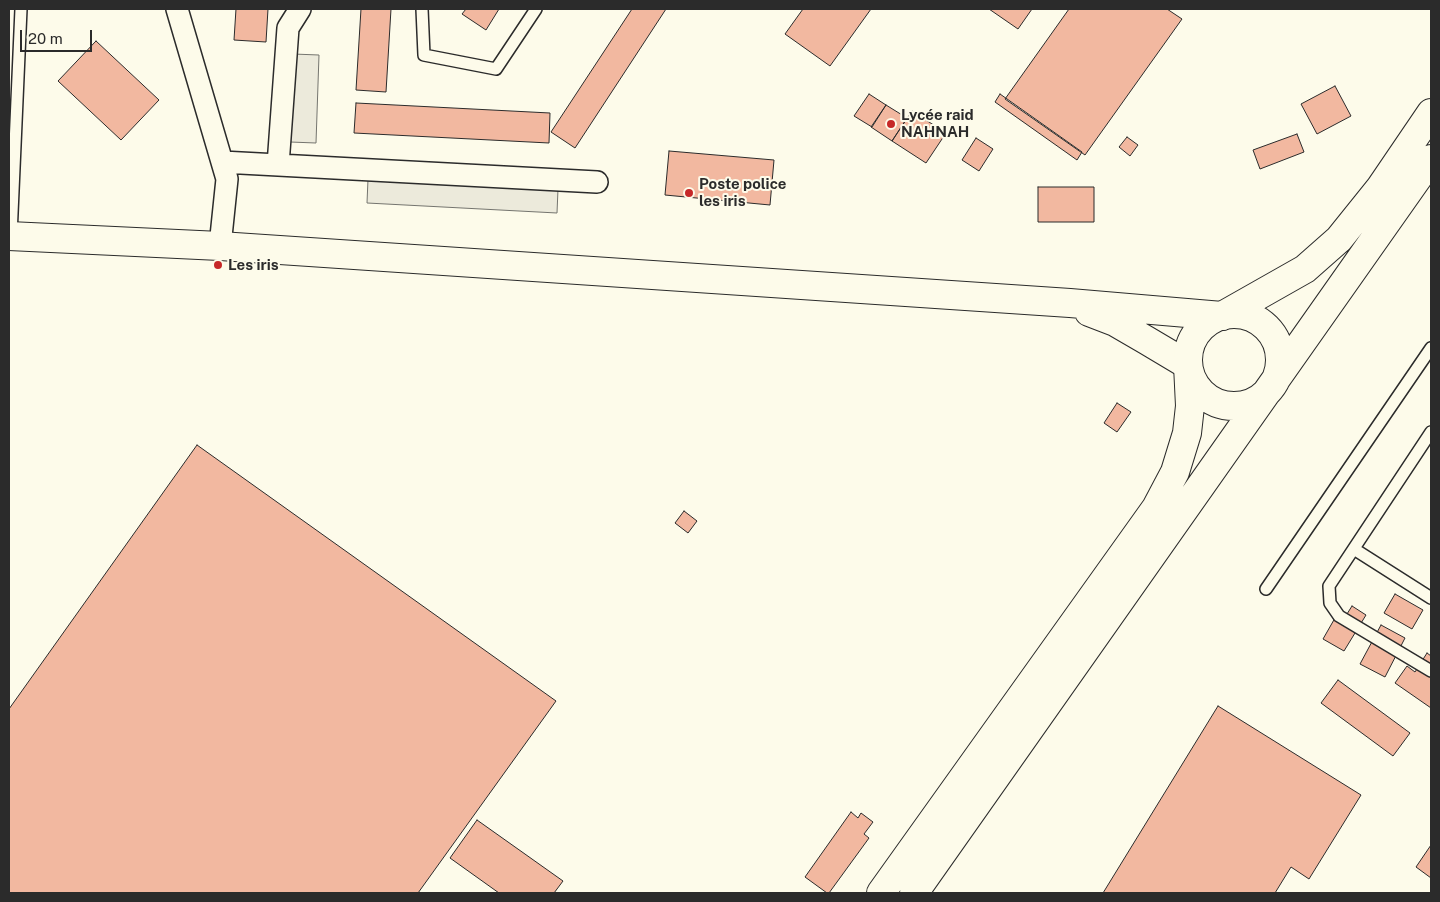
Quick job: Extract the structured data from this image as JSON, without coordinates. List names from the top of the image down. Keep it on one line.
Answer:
{"places":["Lycée raid NAHNAH","Poste police les iris","Les iris"],"scale_bar":"20 m"}
